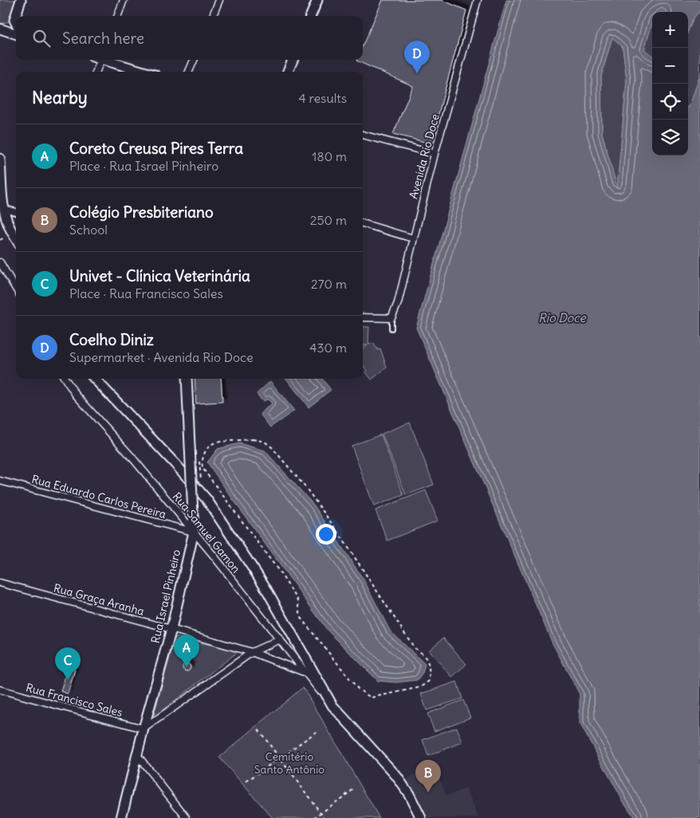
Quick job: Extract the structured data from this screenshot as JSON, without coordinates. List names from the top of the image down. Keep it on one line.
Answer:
{"streets":{"street":["Avenida Rio Doce","Rua Eduardo Carlos Pereira","Rua Samuel Gamon","Rua Israel Pinheiro","Rua Graça Aranha","Rua Francisco Sales"]},"crossings":[["Rua Eduardo Carlos Pereira","Rua Samuel Gamon"],["Rua Eduardo Carlos Pereira","Rua Israel Pinheiro"],["Rua Samuel Gamon","Rua Israel Pinheiro"],["Rua Samuel Gamon","Rua Graça Aranha"],["Rua Israel Pinheiro","Rua Graça Aranha"],["Rua Israel Pinheiro","Rua Francisco Sales"]],"water":["Rio Doce"],"parks":["Cemitério Santo Antônio"],"page":{"map_buttons":["+","−"],"search":"Search here","pins":["D","A","C","B"],"heading":["Nearby","4 results"],"list":[{"mark":"A","name":"Coreto Creusa Pires Terra","note":"Place · Rua Israel Pinheiro","value":"180 m"},{"mark":"B","name":"Colégio Presbiteriano","note":"School","value":"250 m"},{"mark":"C","name":"Univet - Clínica Veterinária","note":"Place · Rua Francisco Sales","value":"270 m"},{"mark":"D","name":"Coelho Diniz","note":"Supermarket · Avenida Rio Doce","value":"430 m"}]}}
